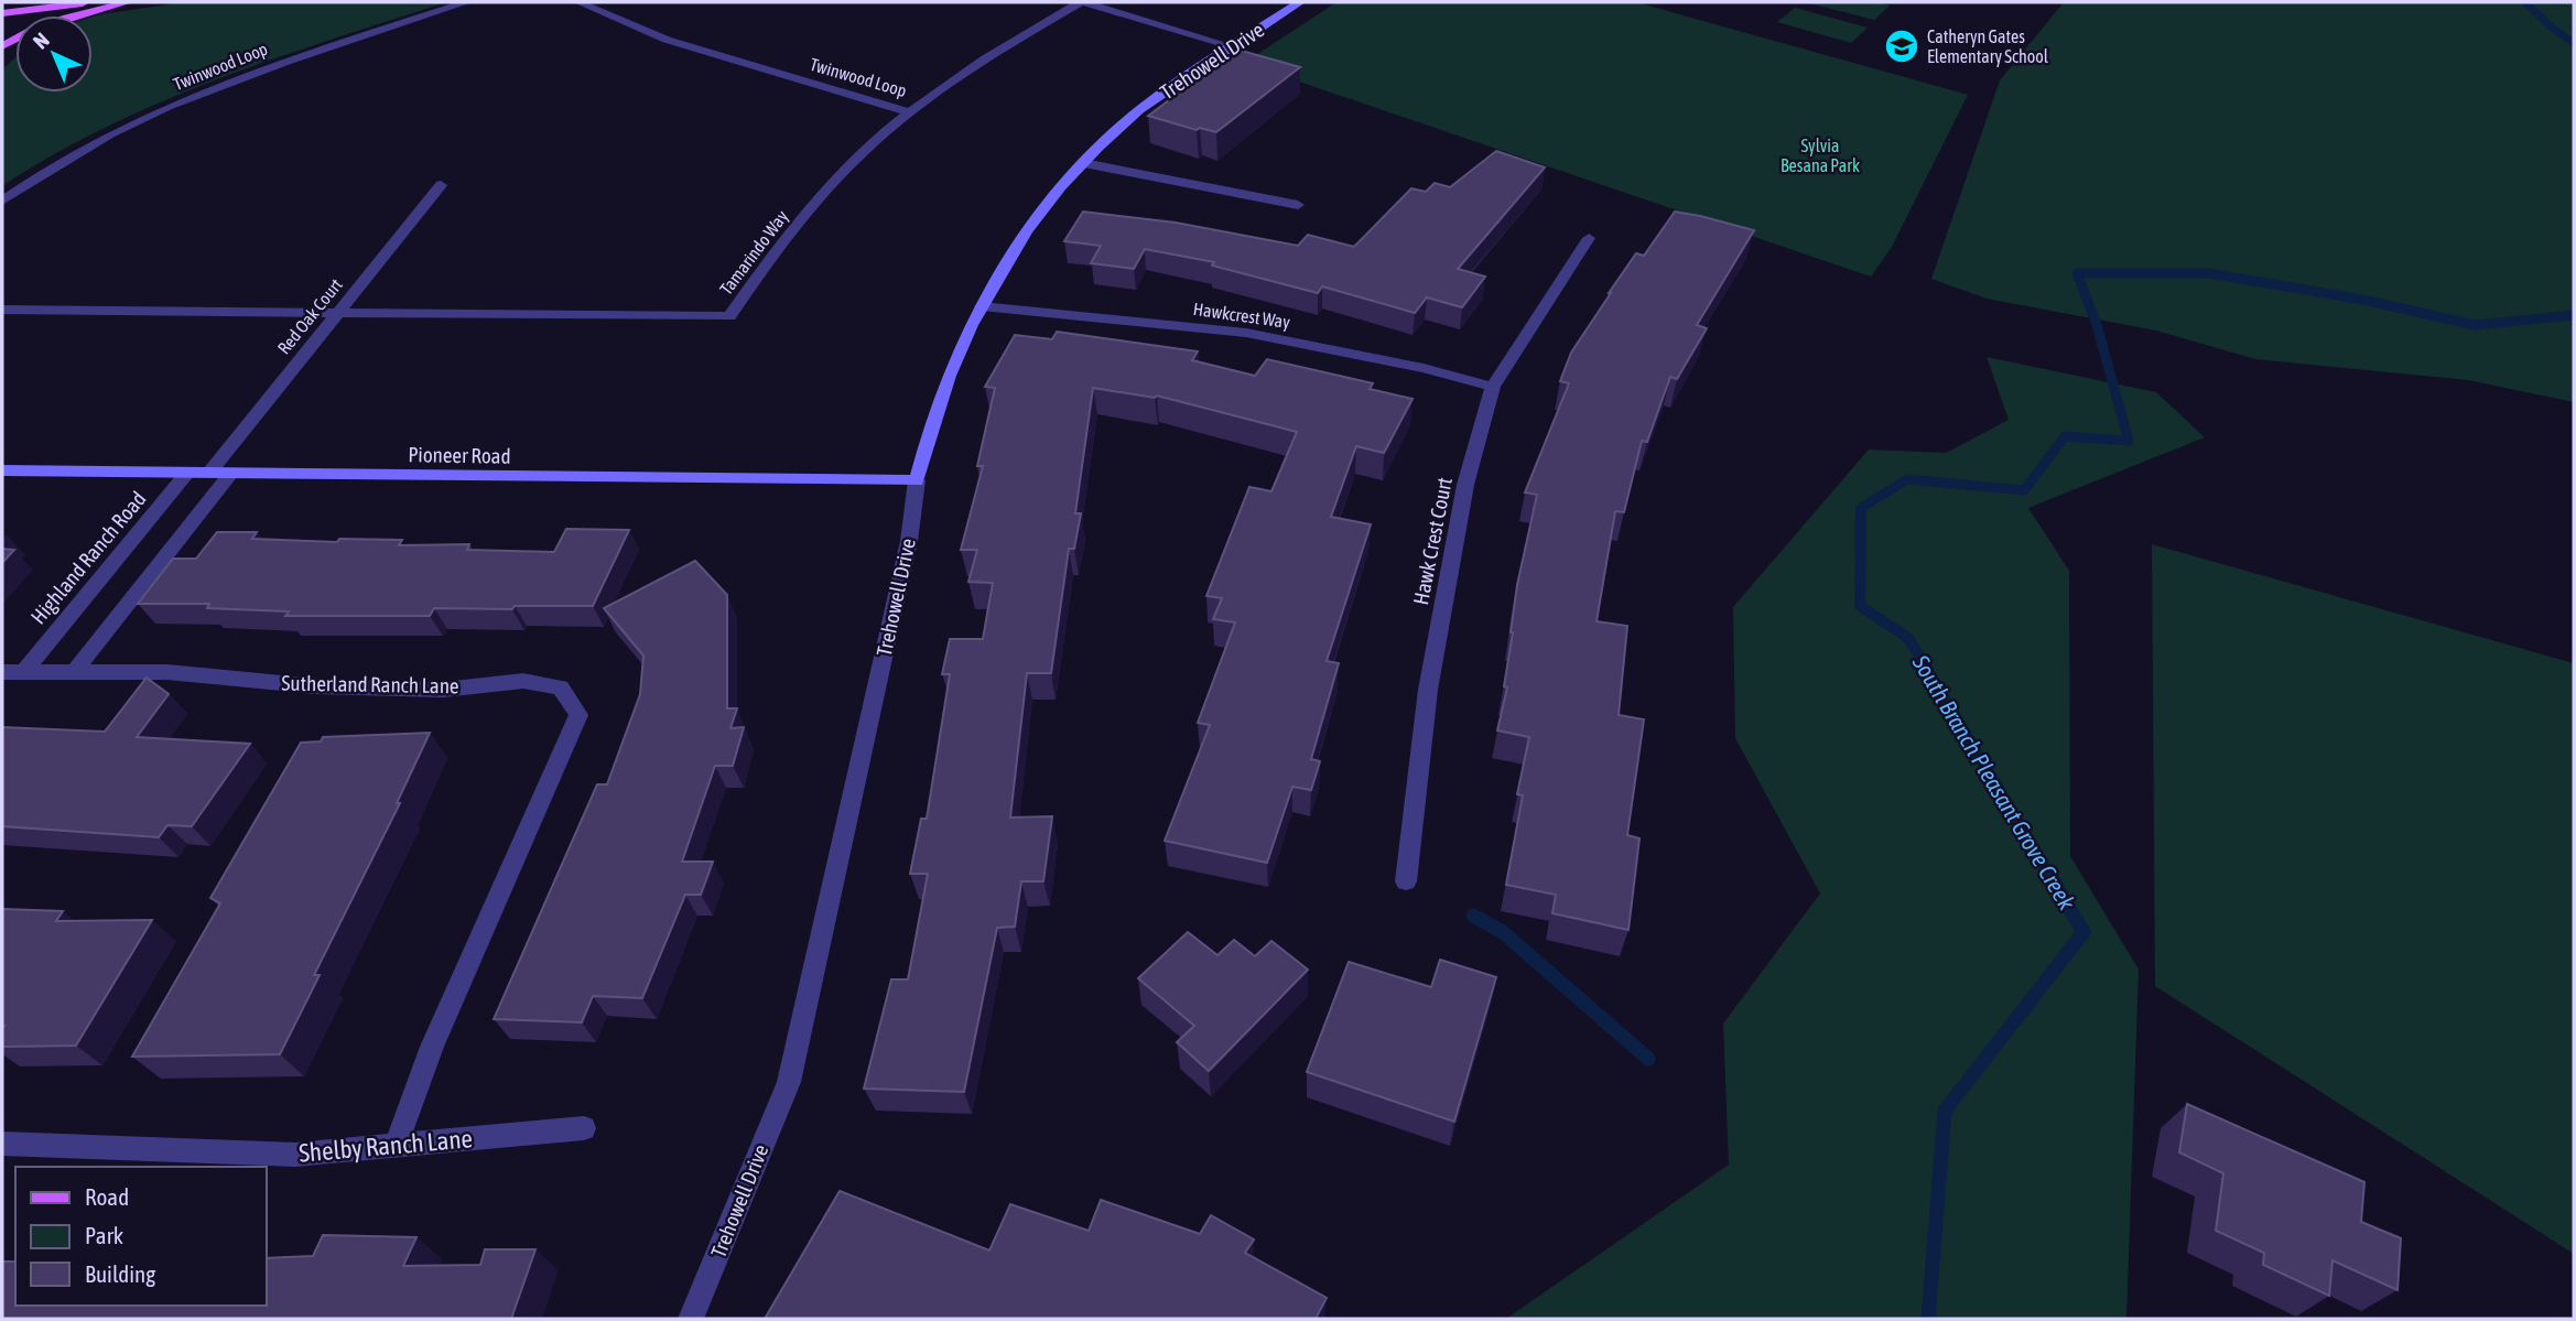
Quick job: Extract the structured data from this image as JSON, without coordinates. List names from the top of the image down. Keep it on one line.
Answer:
{"streets":{"street":["Trehowell Drive","Twinwood Loop","Tamarindo Way","Hawkcrest Way","Red Oak Court","Pioneer Road","Hawk Crest Court","Highland Ranch Road","Sutherland Ranch Lane","Shelby Ranch Lane"]},"crossings":[["Trehowell Drive","Hawkcrest Way"],["Trehowell Drive","Pioneer Road"],["Twinwood Loop","Tamarindo Way"],["Tamarindo Way","Red Oak Court"],["Hawkcrest Way","Hawk Crest Court"],["Red Oak Court","Pioneer Road"],["Pioneer Road","Highland Ranch Road"],["Highland Ranch Road","Sutherland Ranch Lane"],["Sutherland Ranch Lane","Shelby Ranch Lane"]],"water":["South Branch Pleasant Grove Creek"],"parks":["Sylvia Besana Park"],"places":{"school or university":["Catheryn Gates Elementary School"]},"legend":["Road","Park","Building"],"north":"top left"}
